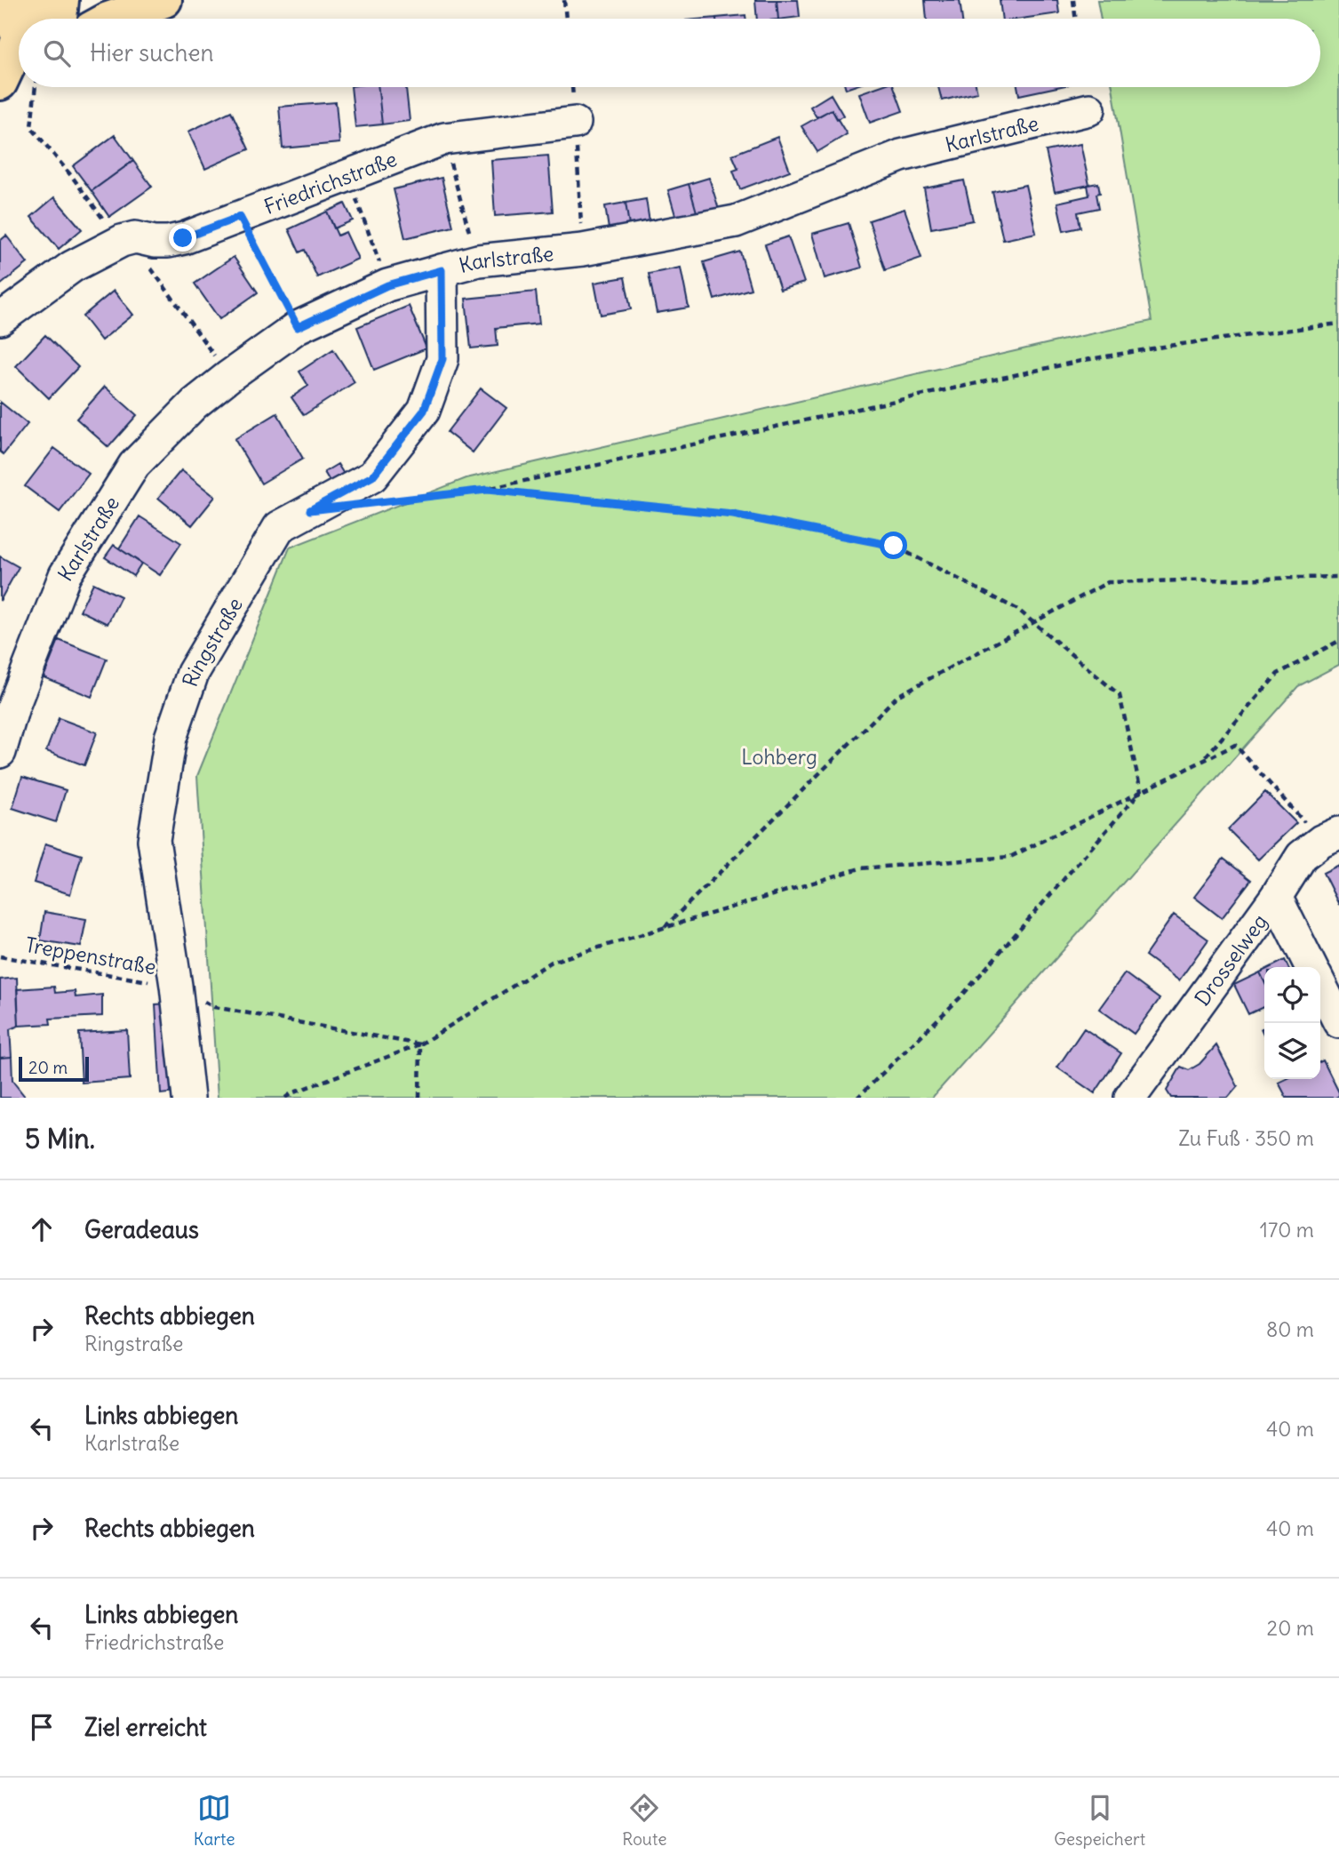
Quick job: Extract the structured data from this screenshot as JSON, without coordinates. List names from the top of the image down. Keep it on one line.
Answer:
{"streets":{"street":["Karlstraße","Friedrichstraße","Ringstraße","Drosselweg"],"path":["Treppenstraße"]},"crossings":[["Karlstraße","Ringstraße"],["Ringstraße","Treppenstraße"]],"parks":["Lohberg"],"scale_bar":"20 m","page":{"search":"Hier suchen","scale":"20 m","heading":["5 Min.","Zu Fuß · 350 m"],"list":[["Geradeaus","170 m"],["Rechts abbiegen","Ringstraße","80 m"],["Links abbiegen","Karlstraße","40 m"],["Rechts abbiegen","40 m"],["Links abbiegen","Friedrichstraße","20 m"],"Ziel erreicht"],"nav":["Karte","Route","Gespeichert"]}}
